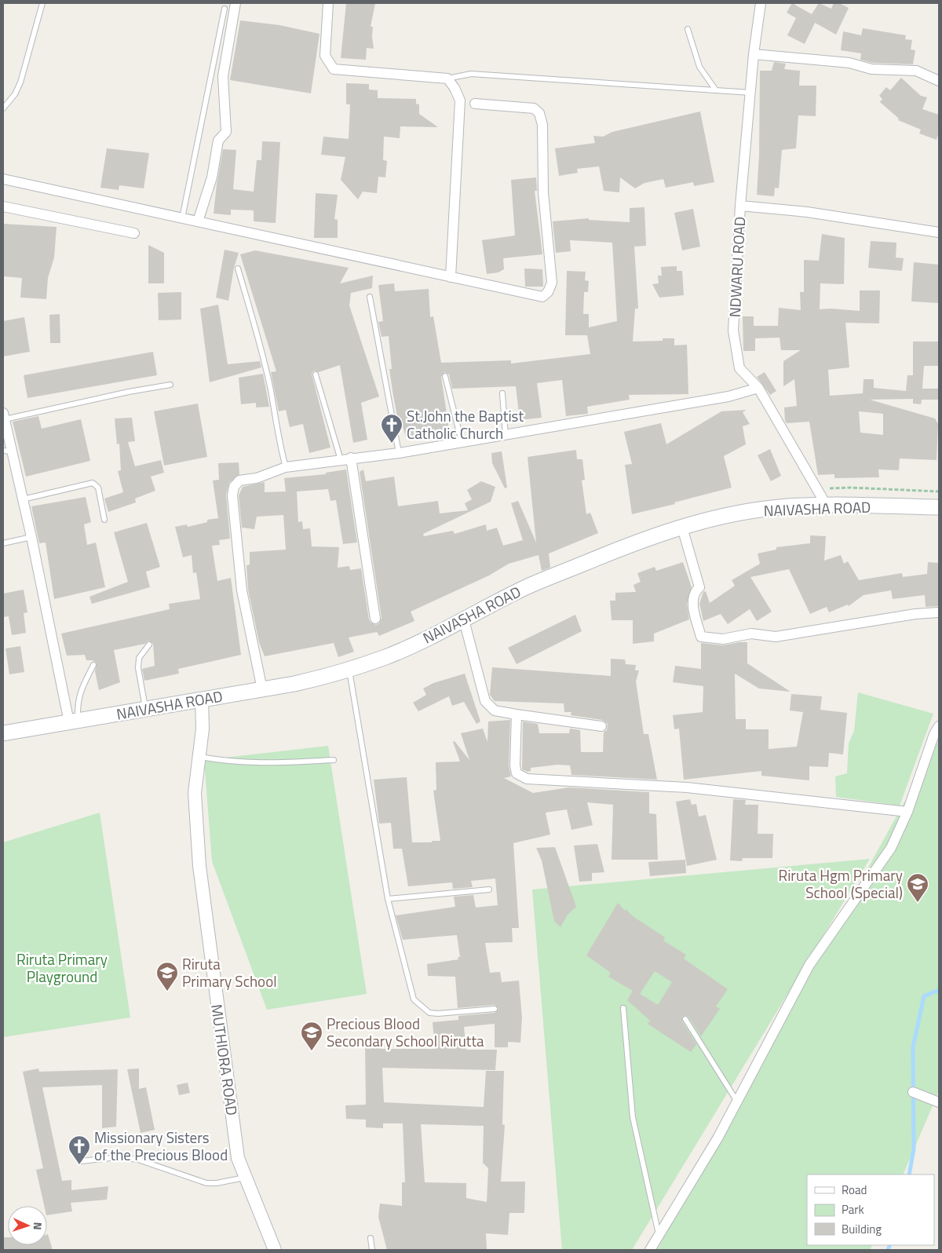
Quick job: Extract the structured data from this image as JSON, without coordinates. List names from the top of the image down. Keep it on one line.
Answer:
{"streets":{"main road":["NAIVASHA ROAD"],"street":["NDWARU ROAD","MUTHIORA ROAD"]},"crossings":[["NDWARU ROAD","NAIVASHA ROAD"],["NAIVASHA ROAD","MUTHIORA ROAD"]],"parks":["Riruta Primary Playground"],"places":{"church":["St.John the Baptist Catholic Church","Missionary Sisters of the Precious Blood"],"school or university":["Riruta Hgm Primary School (Special)","Riruta Primary School","Precious Blood Secondary School Rirutta"]},"legend":["Road","Park","Building"],"north":"right"}
